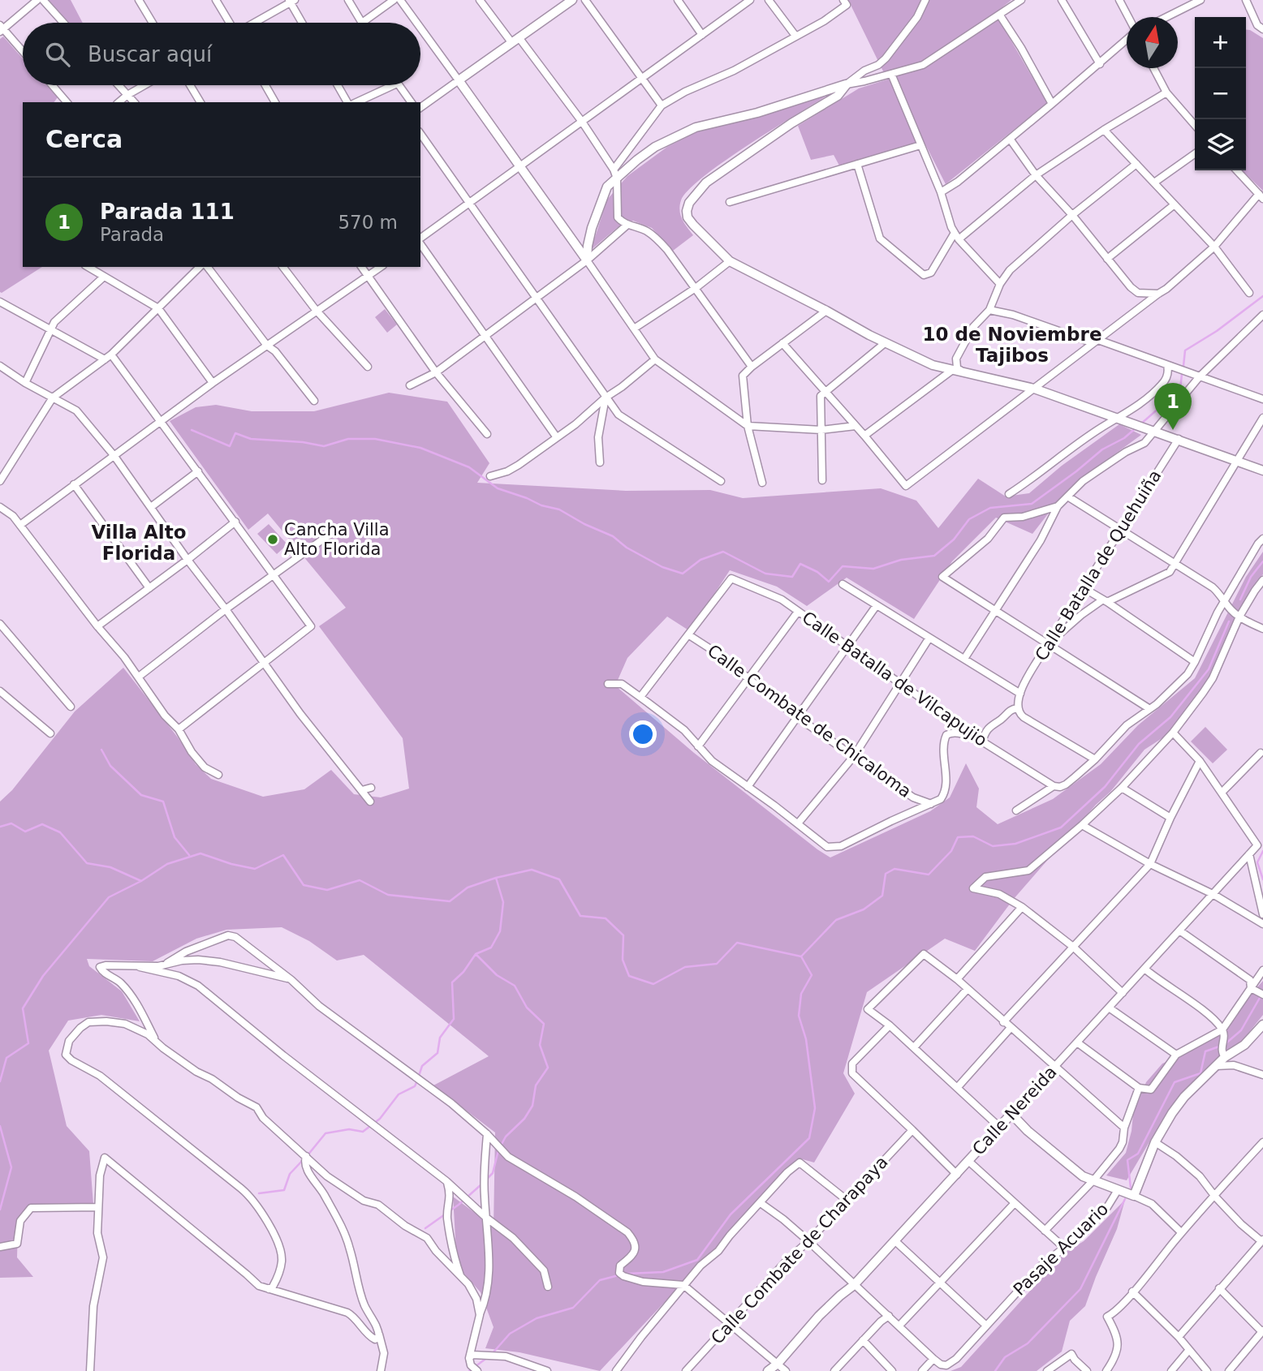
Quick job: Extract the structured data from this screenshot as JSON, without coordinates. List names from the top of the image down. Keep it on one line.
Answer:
{"streets":{"street":["Calle Batalla de Quehuiña","Calle Batalla de Vilcapujio","Calle Combate de Chicaloma","Calle Nereida","Pasaje Acuario","Calle Combate de Charapaya"]},"crossings":[["Calle Batalla de Vilcapujio","Calle Combate de Chicaloma"]],"districts":["10 de Noviembre Tajibos","Villa Alto Florida"],"places":["Cancha Villa Alto Florida"],"north":"top","page":{"map_buttons":["+","−"],"search":"Buscar aquí","heading":"Cerca","list":[{"mark":"1","name":"Parada 111","note":"Parada","value":"570 m"}],"pins":"1"}}
